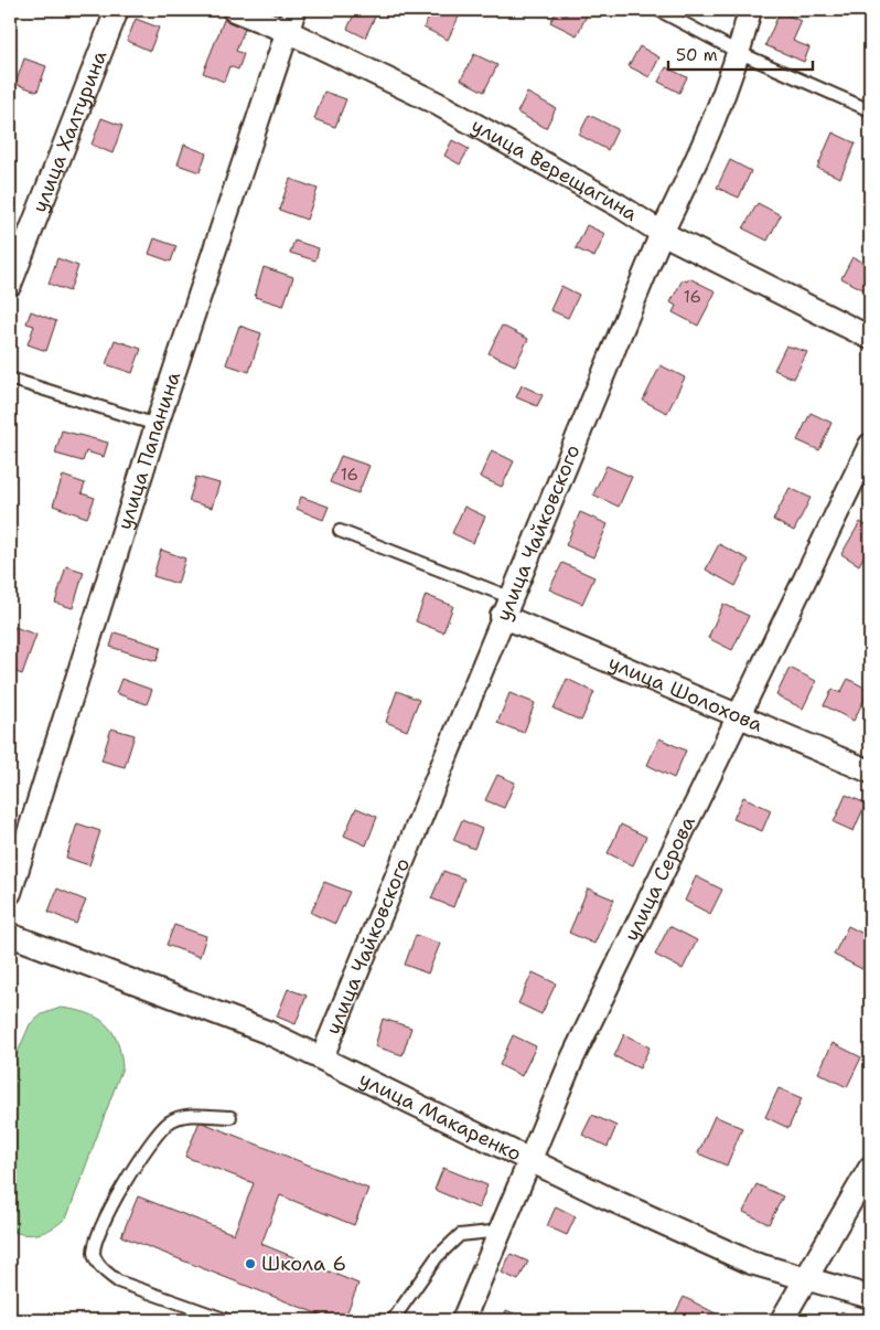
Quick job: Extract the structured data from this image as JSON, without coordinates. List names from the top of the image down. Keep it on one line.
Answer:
{"streets":{"street":["улица Халтурина","улица Верещагина","улица Папанина","улица Чайковского","улица Шолохова","улица Серова","улица Макаренко"]},"crossings":[["улица Верещагина","улица Папанина"],["улица Верещагина","улица Чайковского"],["улица Чайковского","улица Шолохова"],["улица Чайковского","улица Макаренко"],["улица Шолохова","улица Серова"],["улица Серова","улица Макаренко"]],"places":["Школа 6"],"house_numbers":["16","16"],"scale_bar":"50 m"}
